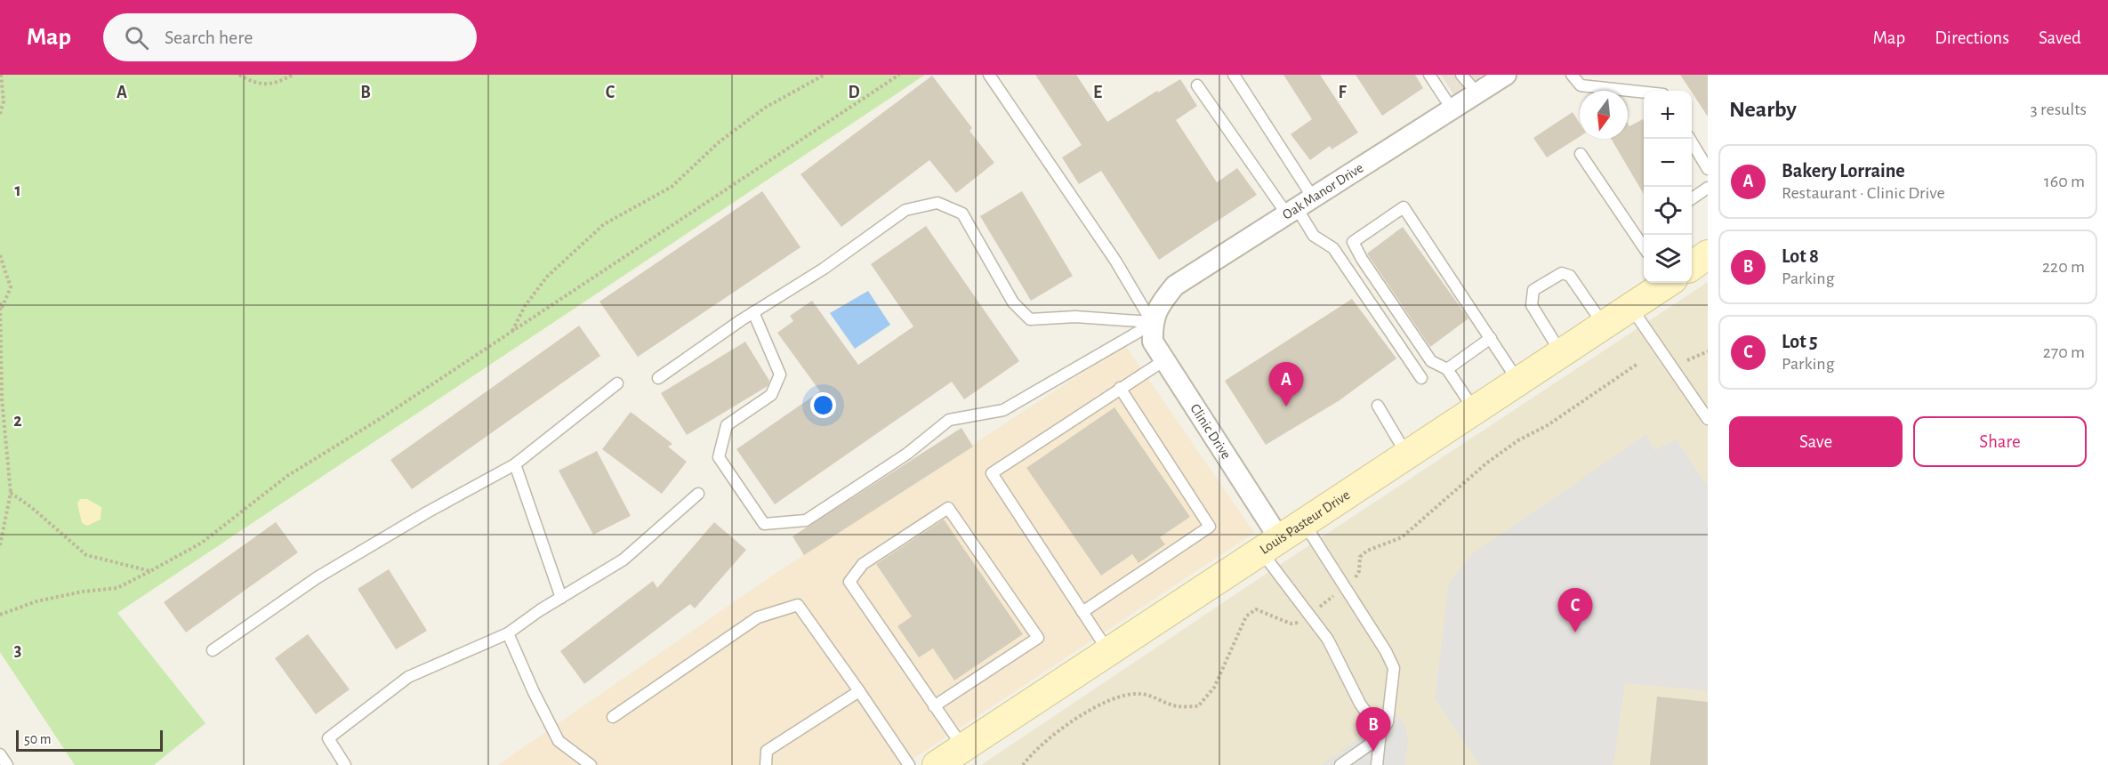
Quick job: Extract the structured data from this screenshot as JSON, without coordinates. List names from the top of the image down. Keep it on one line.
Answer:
{"streets":{"street":["Oak Manor Drive","Clinic Drive","Louis Pasteur Drive"]},"crossings":[["Oak Manor Drive","Clinic Drive"],["Clinic Drive","Louis Pasteur Drive"]],"scale_bar":"50 m","north":"bottom","page":{"header":"Map","search":"Search here","nav":["Map","Directions","Saved"],"heading":["Nearby","3 results"],"map_buttons":["+","−"],"list":[{"mark":"A","name":"Bakery Lorraine","note":"Restaurant · Clinic Drive","value":"160 m"},{"mark":"B","name":"Lot 8","note":"Parking","value":"220 m"},{"mark":"C","name":"Lot 5","note":"Parking","value":"270 m"}],"pins":["A","C","B"],"buttons":["Save","Share"],"scale":"50 m"},"grid":{"columns":["A","B","C","D","E","F"],"rows":["1","2","3"]}}
